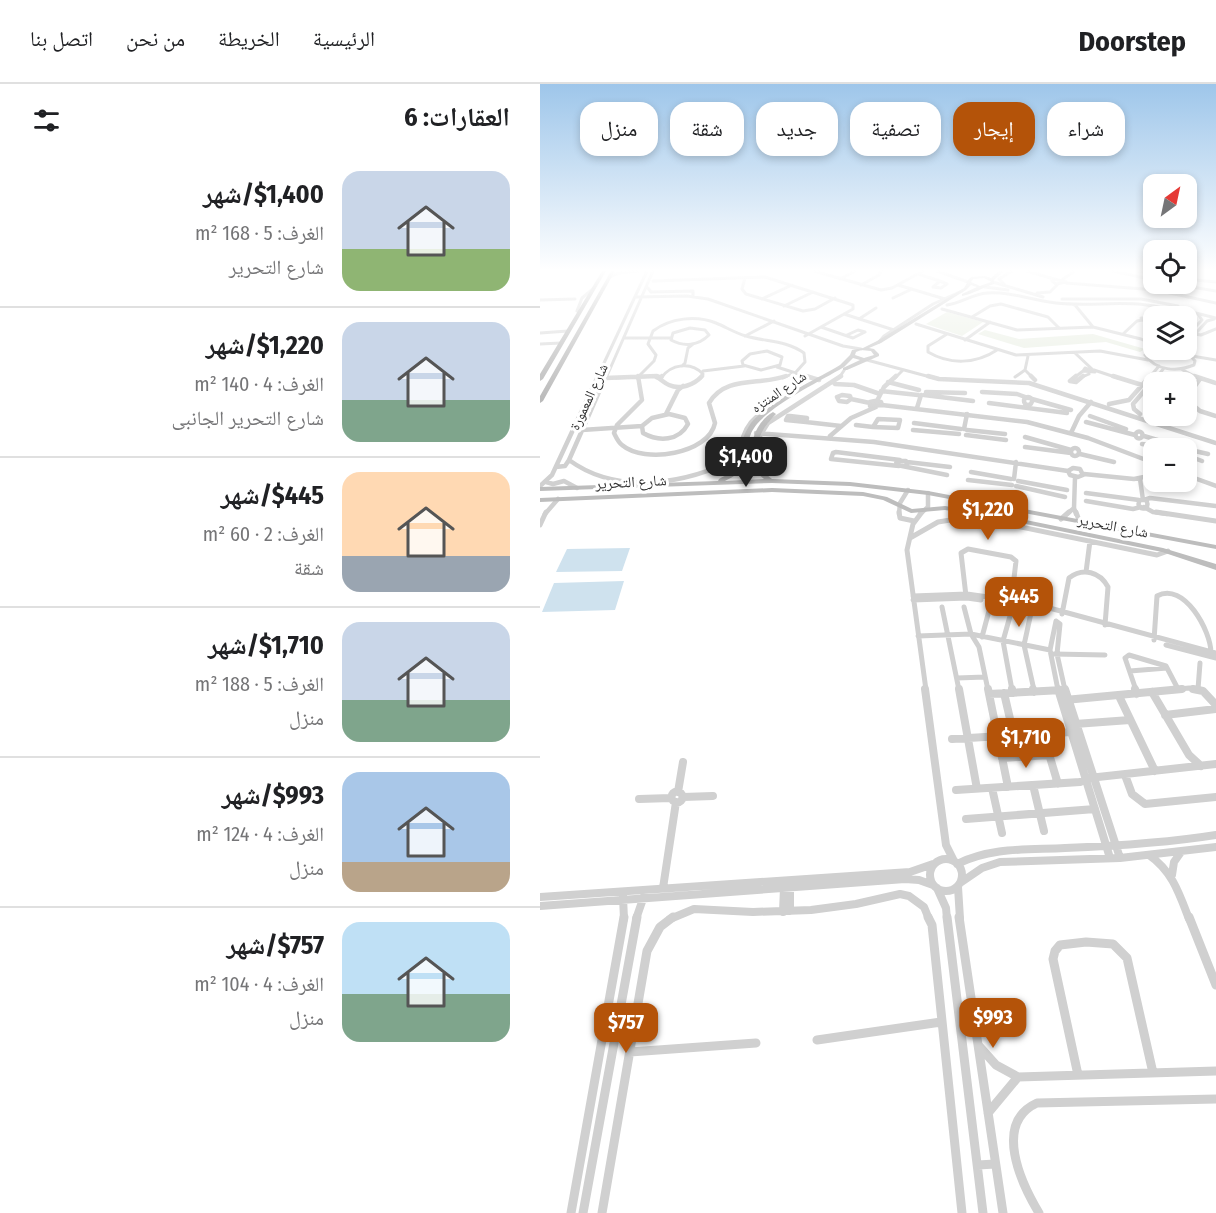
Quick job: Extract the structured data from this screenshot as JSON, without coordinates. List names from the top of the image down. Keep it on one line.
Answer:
{"streets":{"street":["شارع المنتزه","شارع المعمورة","شارع التحرير"]},"crossings":[["شارع المعمورة","شارع التحرير"]],"north":"top right","page":{"header":"Doorstep","nav":["الرئيسية","الخريطة","من نحن","اتصل بنا"],"heading":"العقارات: 6","chip":["شراء","إيجار","تصفية","جديد","شقة","منزل"],"list":[{"name":"$1,400/شهر","note":"الغرف: 5 · 168 m² · شارع التحرير"},{"name":"$1,220/شهر","note":"الغرف: 4 · 140 m² · شارع التحرير الجانبى"},{"name":"$445/شهر","note":"الغرف: 2 · 60 m² · شقة"},{"name":"$1,710/شهر","note":"الغرف: 5 · 188 m² · منزل"},{"name":"$993/شهر","note":"الغرف: 4 · 124 m² · منزل"},{"name":"$757/شهر","note":"الغرف: 4 · 104 m² · منزل"}],"map_buttons":["+","−"],"price":["$1,400","$1,220","$445","$1,710","$993","$757"]}}
